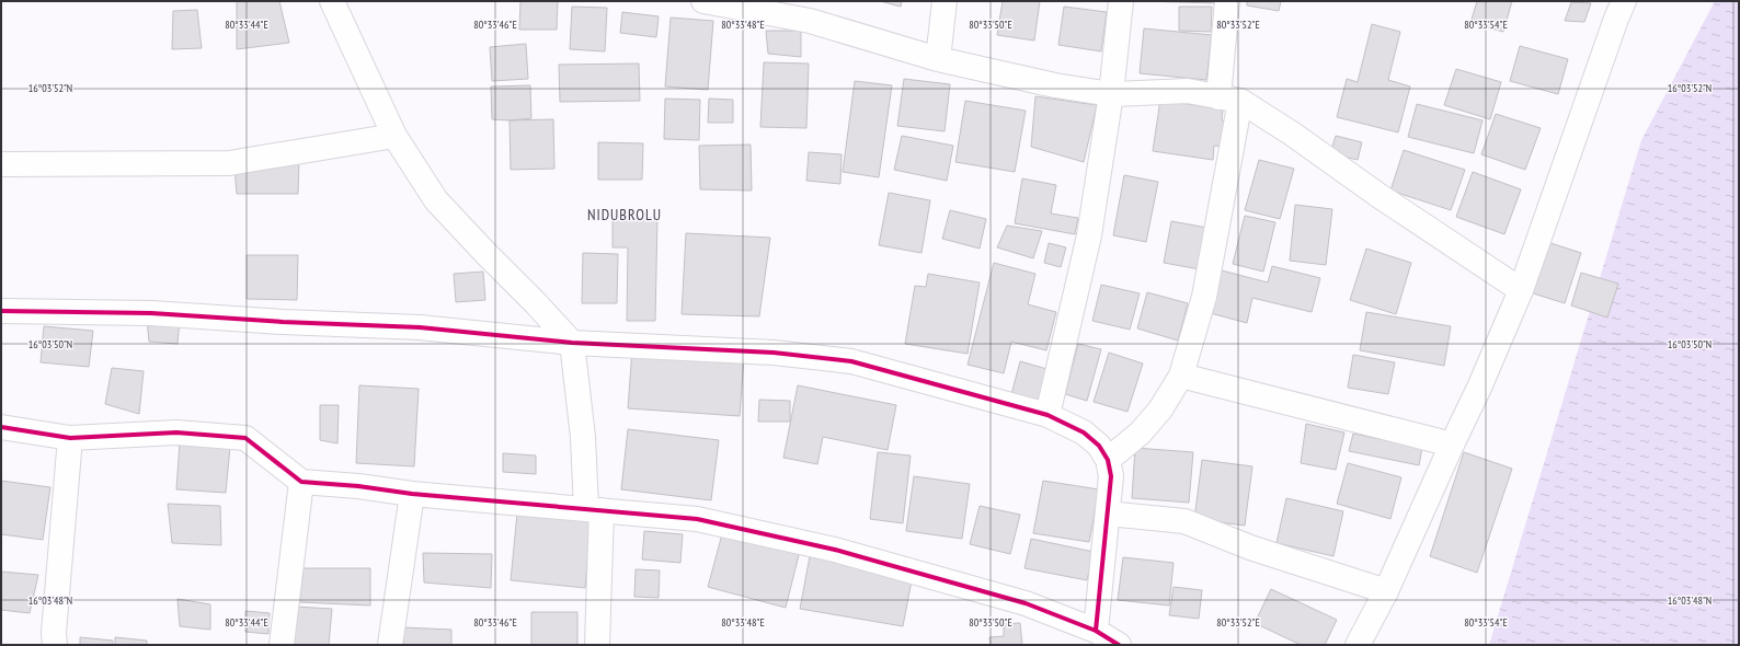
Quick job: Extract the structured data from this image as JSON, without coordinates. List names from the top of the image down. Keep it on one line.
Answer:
{"districts":["NIDUBROLU"],"coordinates":["80°33'44\"E","80°33'46\"E","80°33'48\"E","80°33'50\"E","80°33'52\"E","80°33'54\"E","16°03'52\"N","16°03'50\"N","16°03'48\"N"]}
